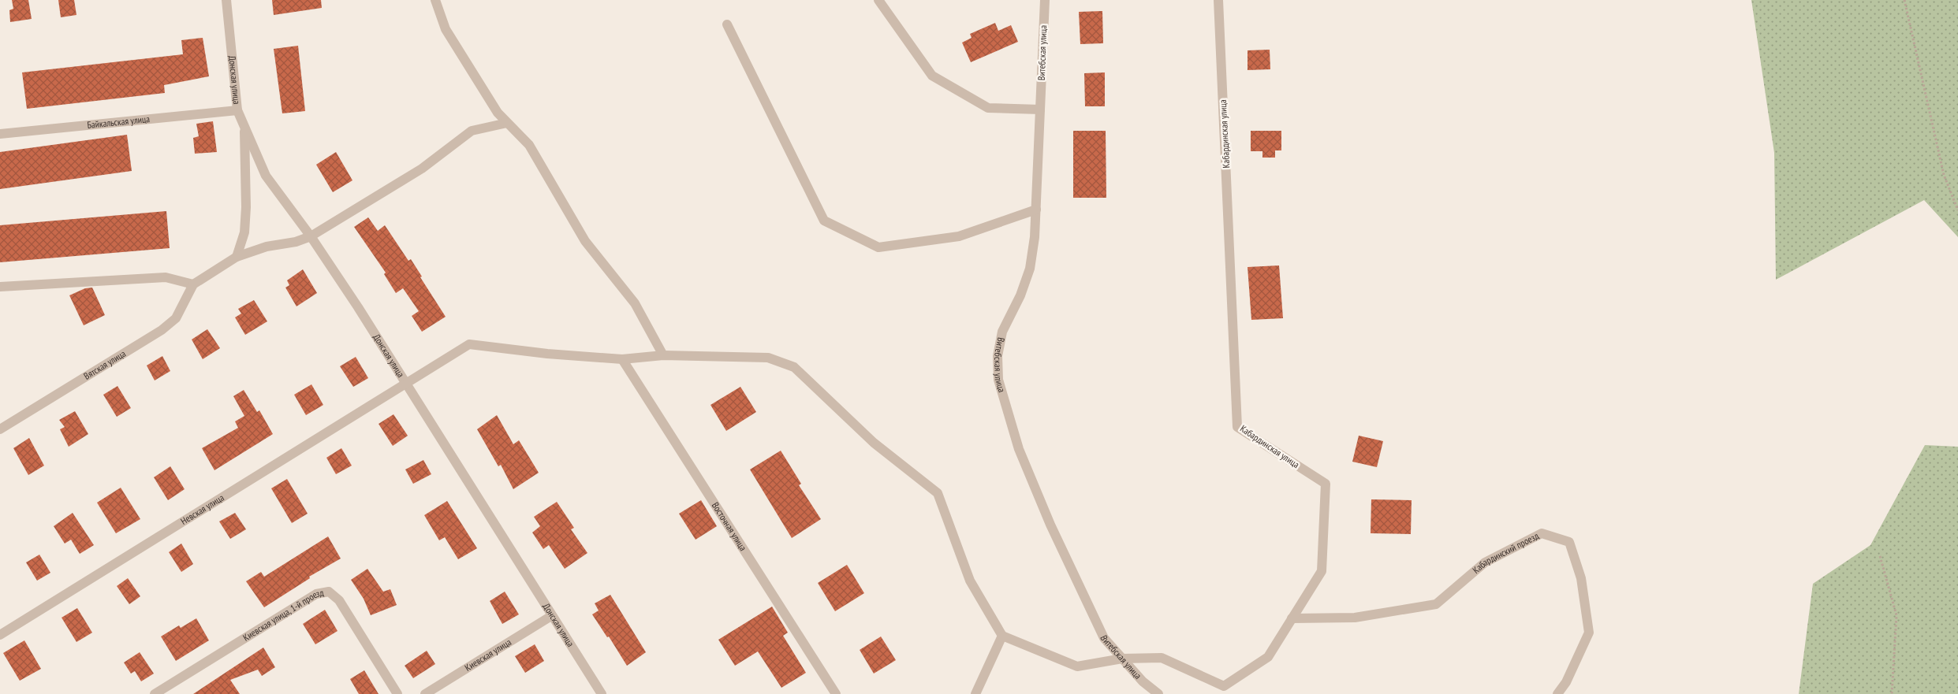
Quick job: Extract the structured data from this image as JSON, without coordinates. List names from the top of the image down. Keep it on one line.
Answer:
{"streets":{"street":["Витебская улица","Донская улица","Байкальская улица","Кабардинская улица","Вятская улица","Невская улица","Восточная улица","Кабардинский проезд","Киевская улица, 1-й проезд","Киевская улица"]},"crossings":[["Витебская улица","Кабардинская улица"],["Донская улица","Байкальская улица"],["Донская улица","Вятская улица"],["Донская улица","Невская улица"],["Донская улица","Киевская улица"],["Кабардинская улица","Кабардинский проезд"],["Невская улица","Восточная улица"]]}
